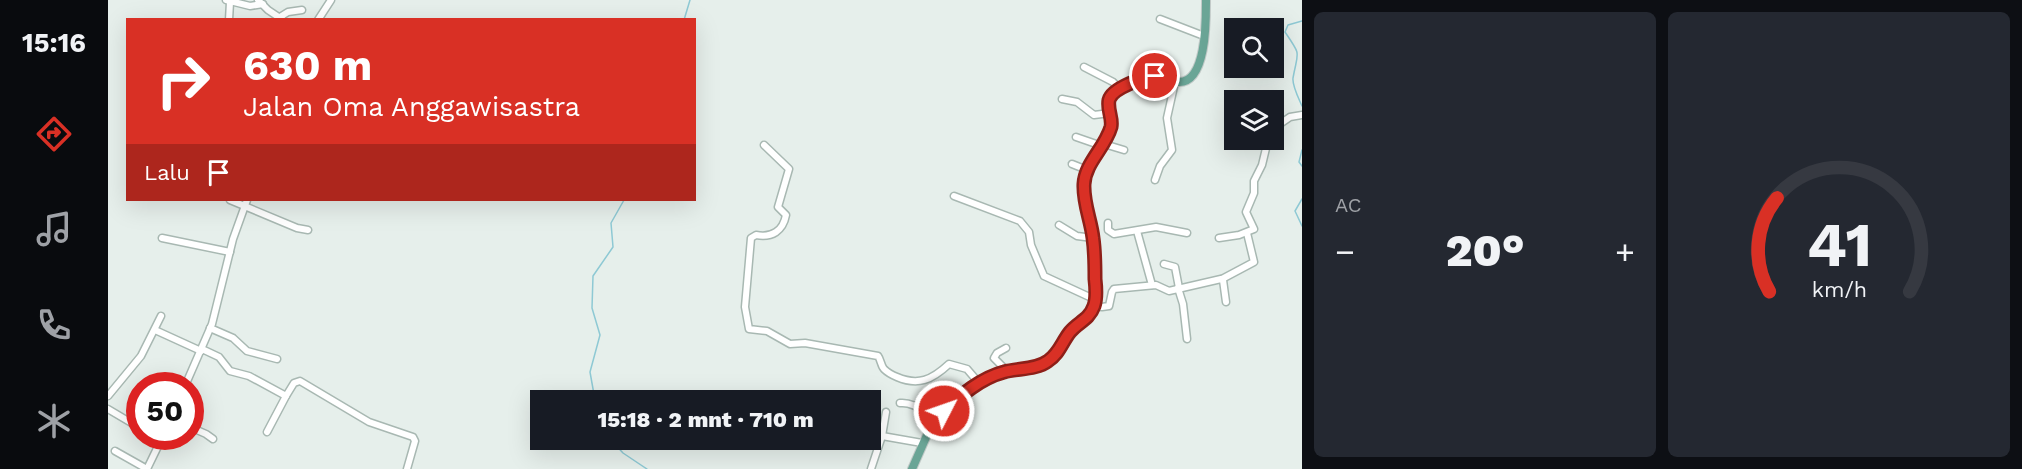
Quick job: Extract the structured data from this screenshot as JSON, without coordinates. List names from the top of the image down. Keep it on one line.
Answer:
{"page":{"tabs":"15:16","tile":"AC","turn":["630 m","Jalan Oma Anggawisastra"],"then":"Lalu","heat":["−","20°","+"],"limit":"50","trip":"15:18 · 2 mnt · 710 m","gauge":["41","km/h"]}}
